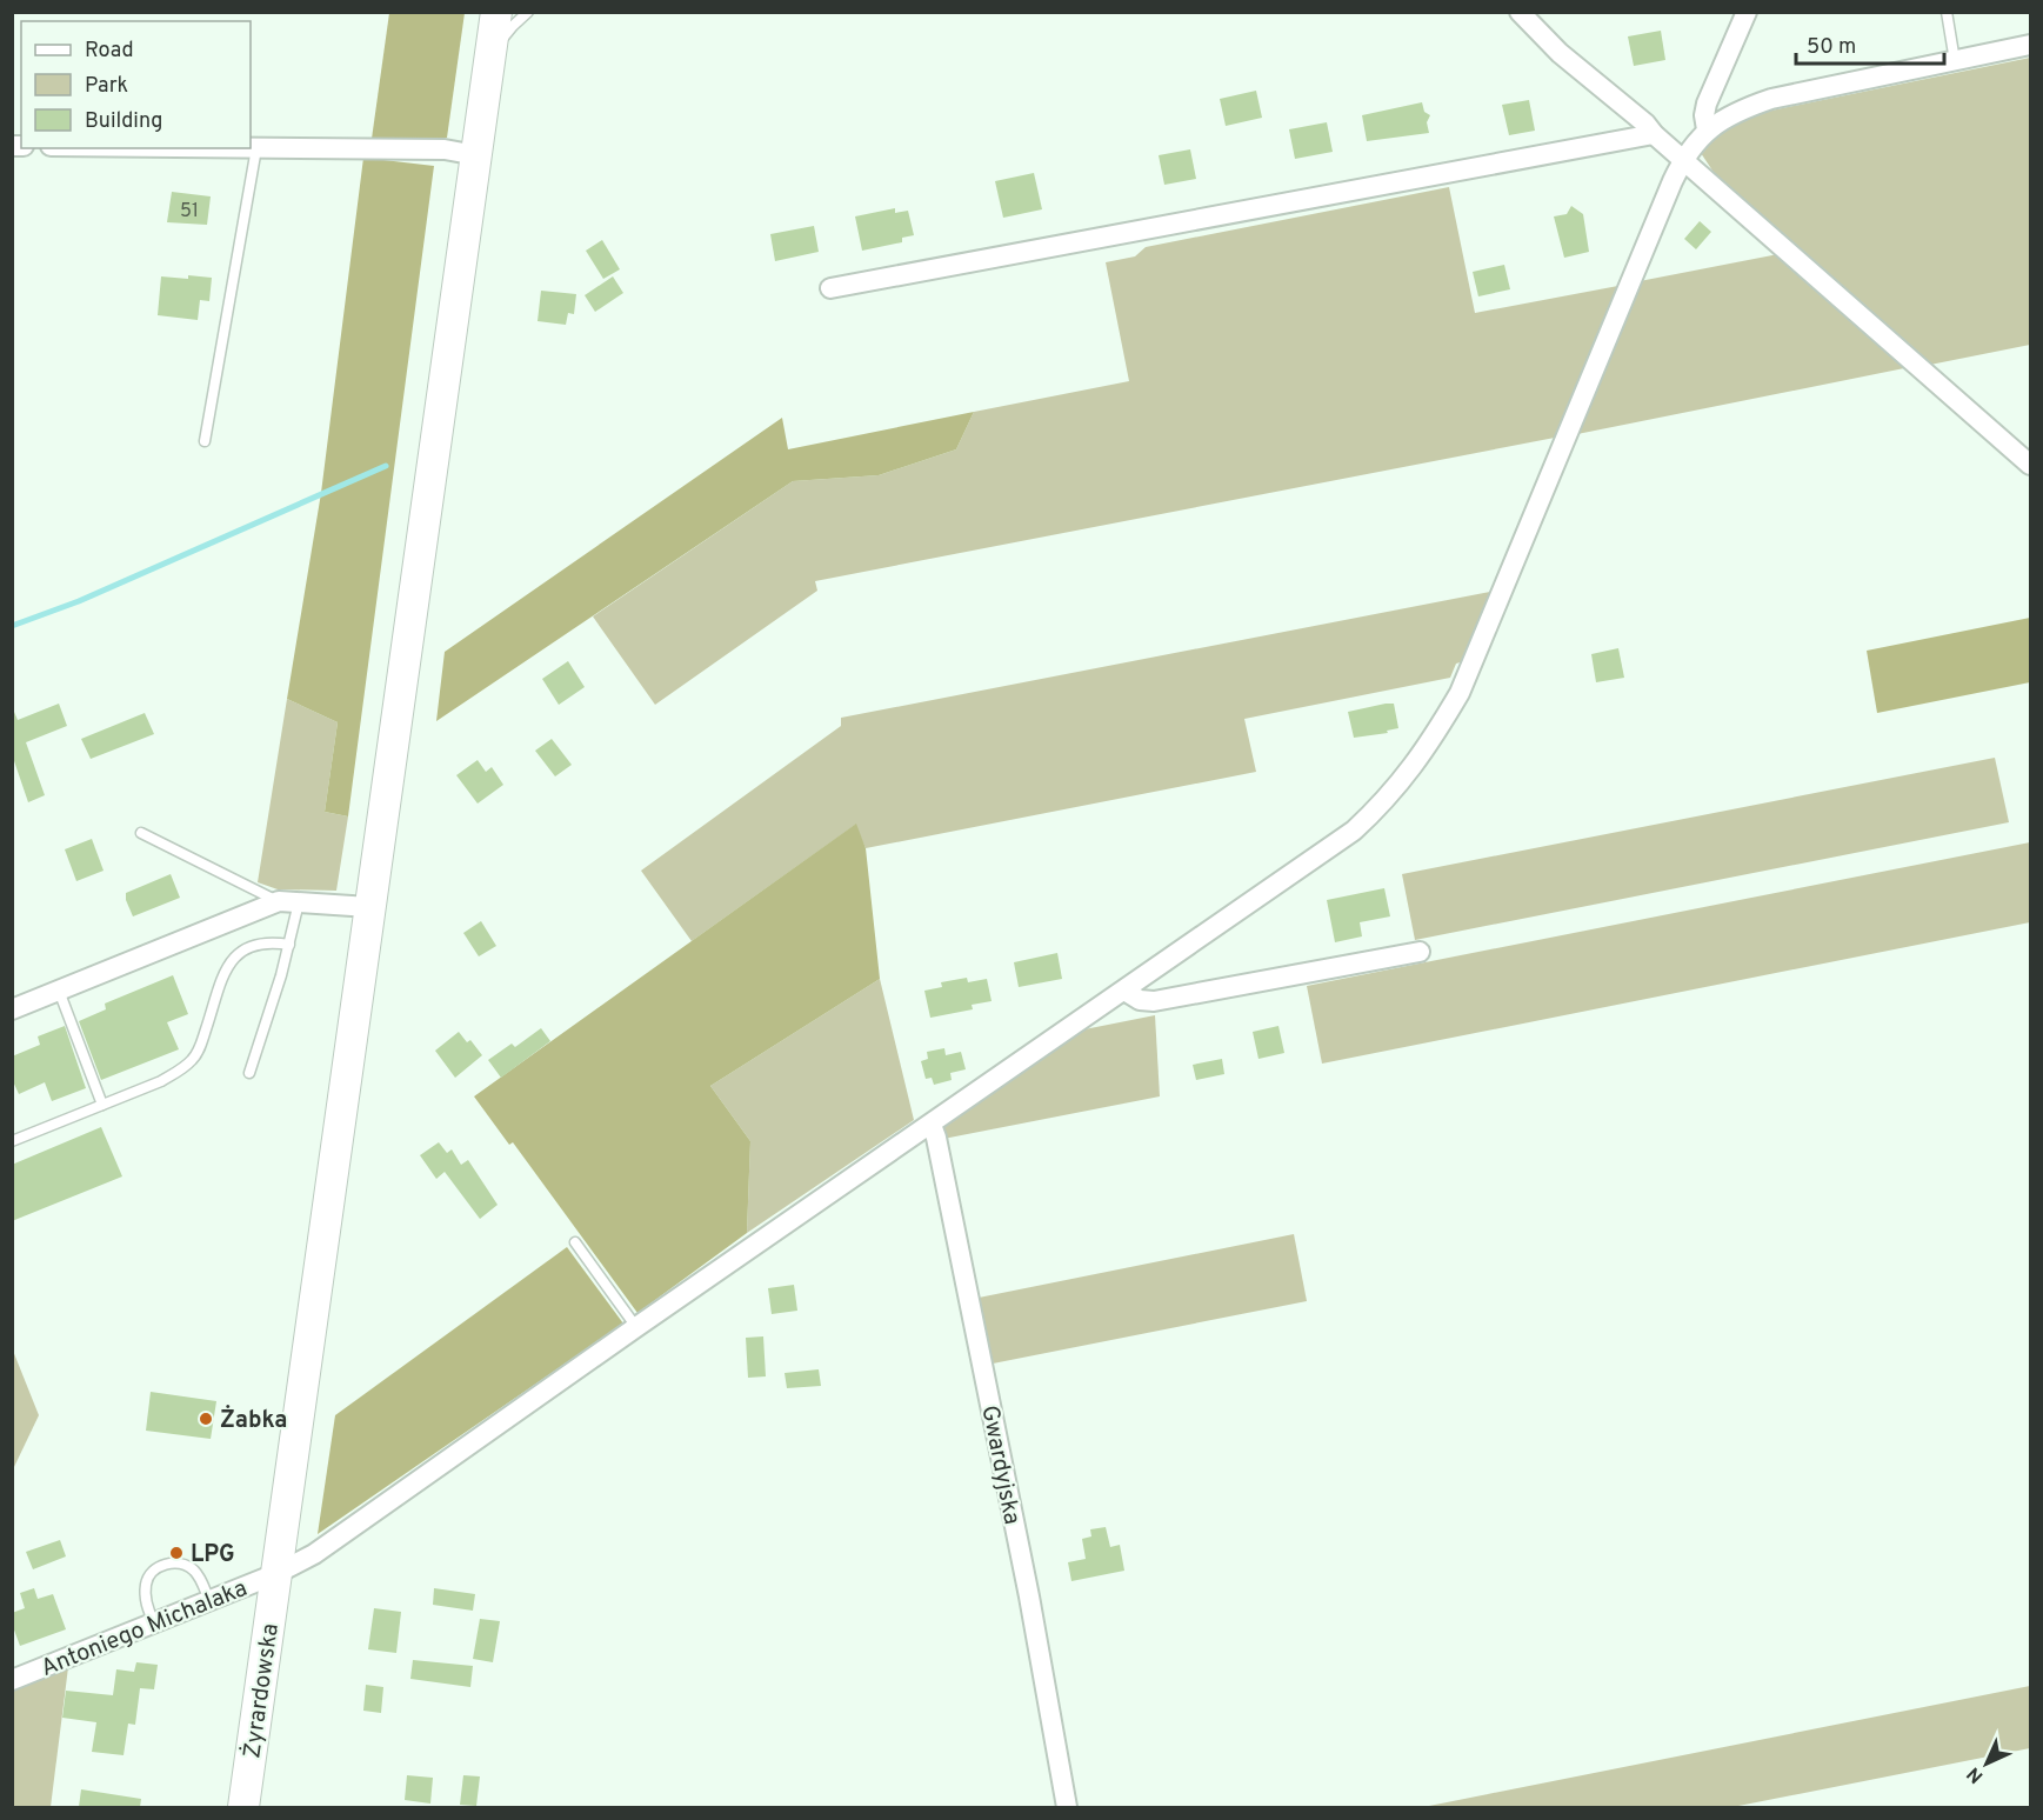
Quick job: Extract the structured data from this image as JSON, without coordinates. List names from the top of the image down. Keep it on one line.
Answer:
{"streets":{"main road":["Żyrardowska"],"street":["Gwardyjska","Antoniego Michalaka"]},"crossings":[["Gwardyjska","Antoniego Michalaka"],["Antoniego Michalaka","Żyrardowska"]],"places":["Żabka","LPG"],"house_numbers":["51"],"legend":["Road","Park","Building"],"scale_bar":"50 m","north":"bottom left"}
